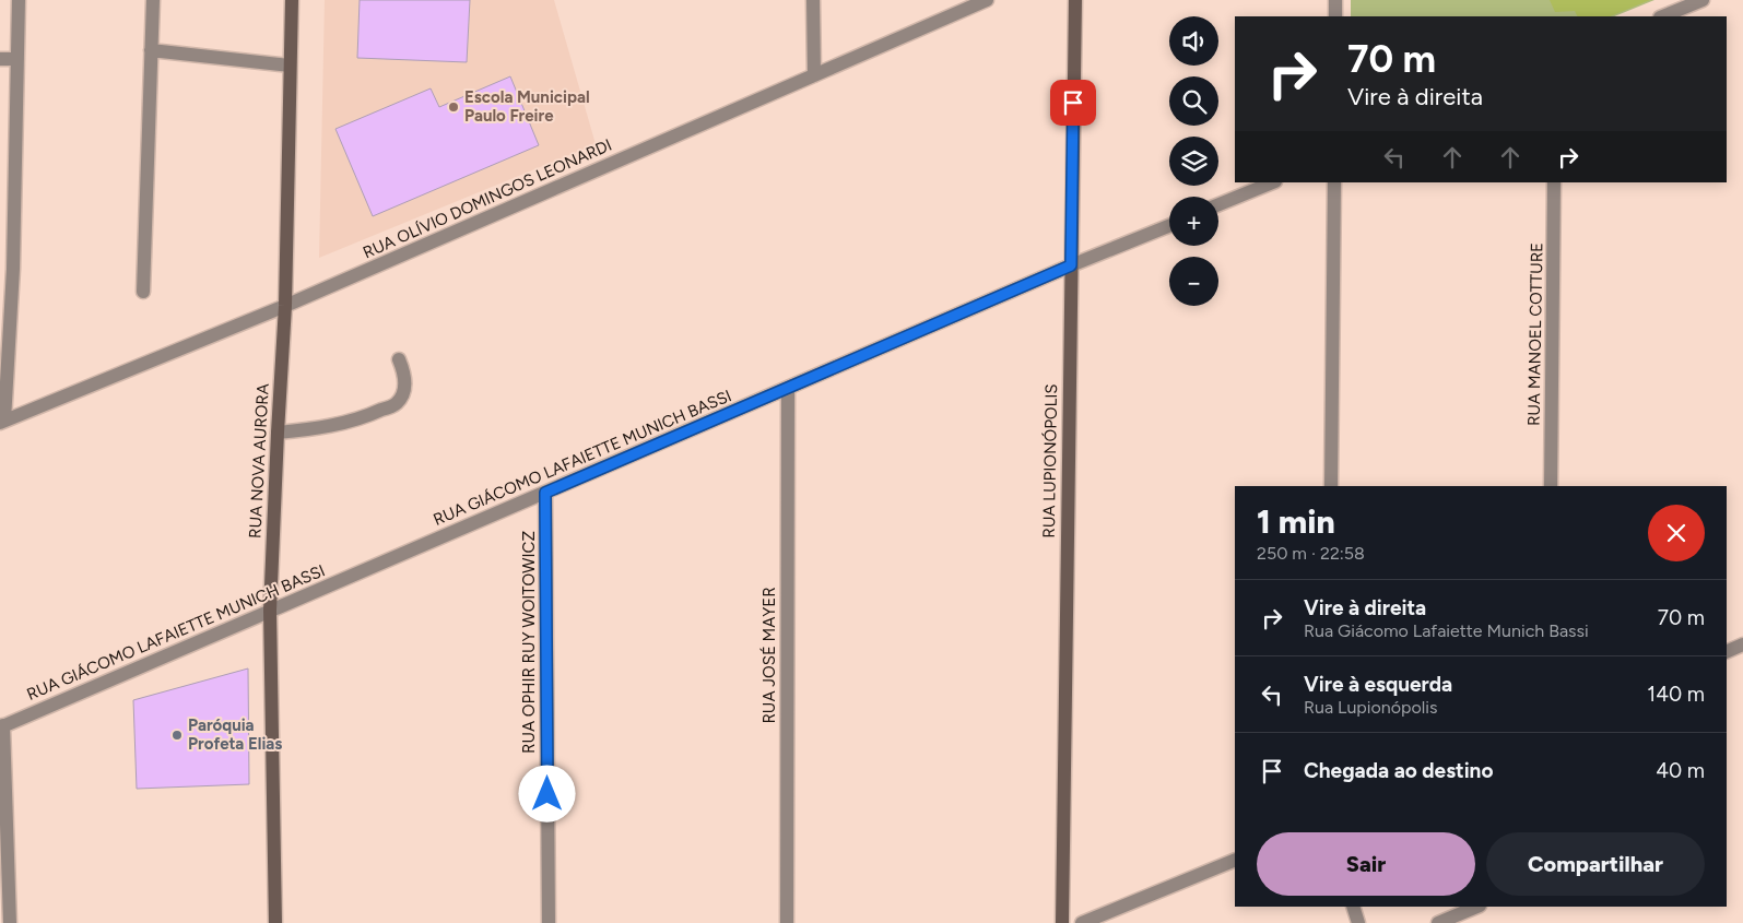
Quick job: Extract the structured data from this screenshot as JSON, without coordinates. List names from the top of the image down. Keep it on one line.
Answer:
{"streets":{"main road":["RUA NOVA AURORA","RUA LUPIONÓPOLIS"],"street":["RUA OLÍVIO DOMINGOS LEONARDI","RUA MANOEL COTTURE","RUA GIÁCOMO LAFAIETTE MUNICH BASSI","RUA OPHIR RUY WOITOWICZ","RUA JOSÉ MAYER"]},"crossings":[["RUA OLÍVIO DOMINGOS LEONARDI","RUA NOVA AURORA"],["RUA GIÁCOMO LAFAIETTE MUNICH BASSI","RUA NOVA AURORA"],["RUA GIÁCOMO LAFAIETTE MUNICH BASSI","RUA LUPIONÓPOLIS"],["RUA GIÁCOMO LAFAIETTE MUNICH BASSI","RUA OPHIR RUY WOITOWICZ"],["RUA GIÁCOMO LAFAIETTE MUNICH BASSI","RUA JOSÉ MAYER"]],"places":["Escola Municipal Paulo Freire","Paróquia Profeta Elias"],"page":{"map_buttons":["+","−"],"turn":["70 m","Vire à direita"],"heading":["1 min","250 m · 22:58"],"list":[{"name":"Vire à direita","note":"Rua Giácomo Lafaiette Munich Bassi","value":"70 m"},{"name":"Vire à esquerda","note":"Rua Lupionópolis","value":"140 m"},{"name":"Chegada ao destino","value":"40 m"}],"buttons":["Sair","Compartilhar"]}}
